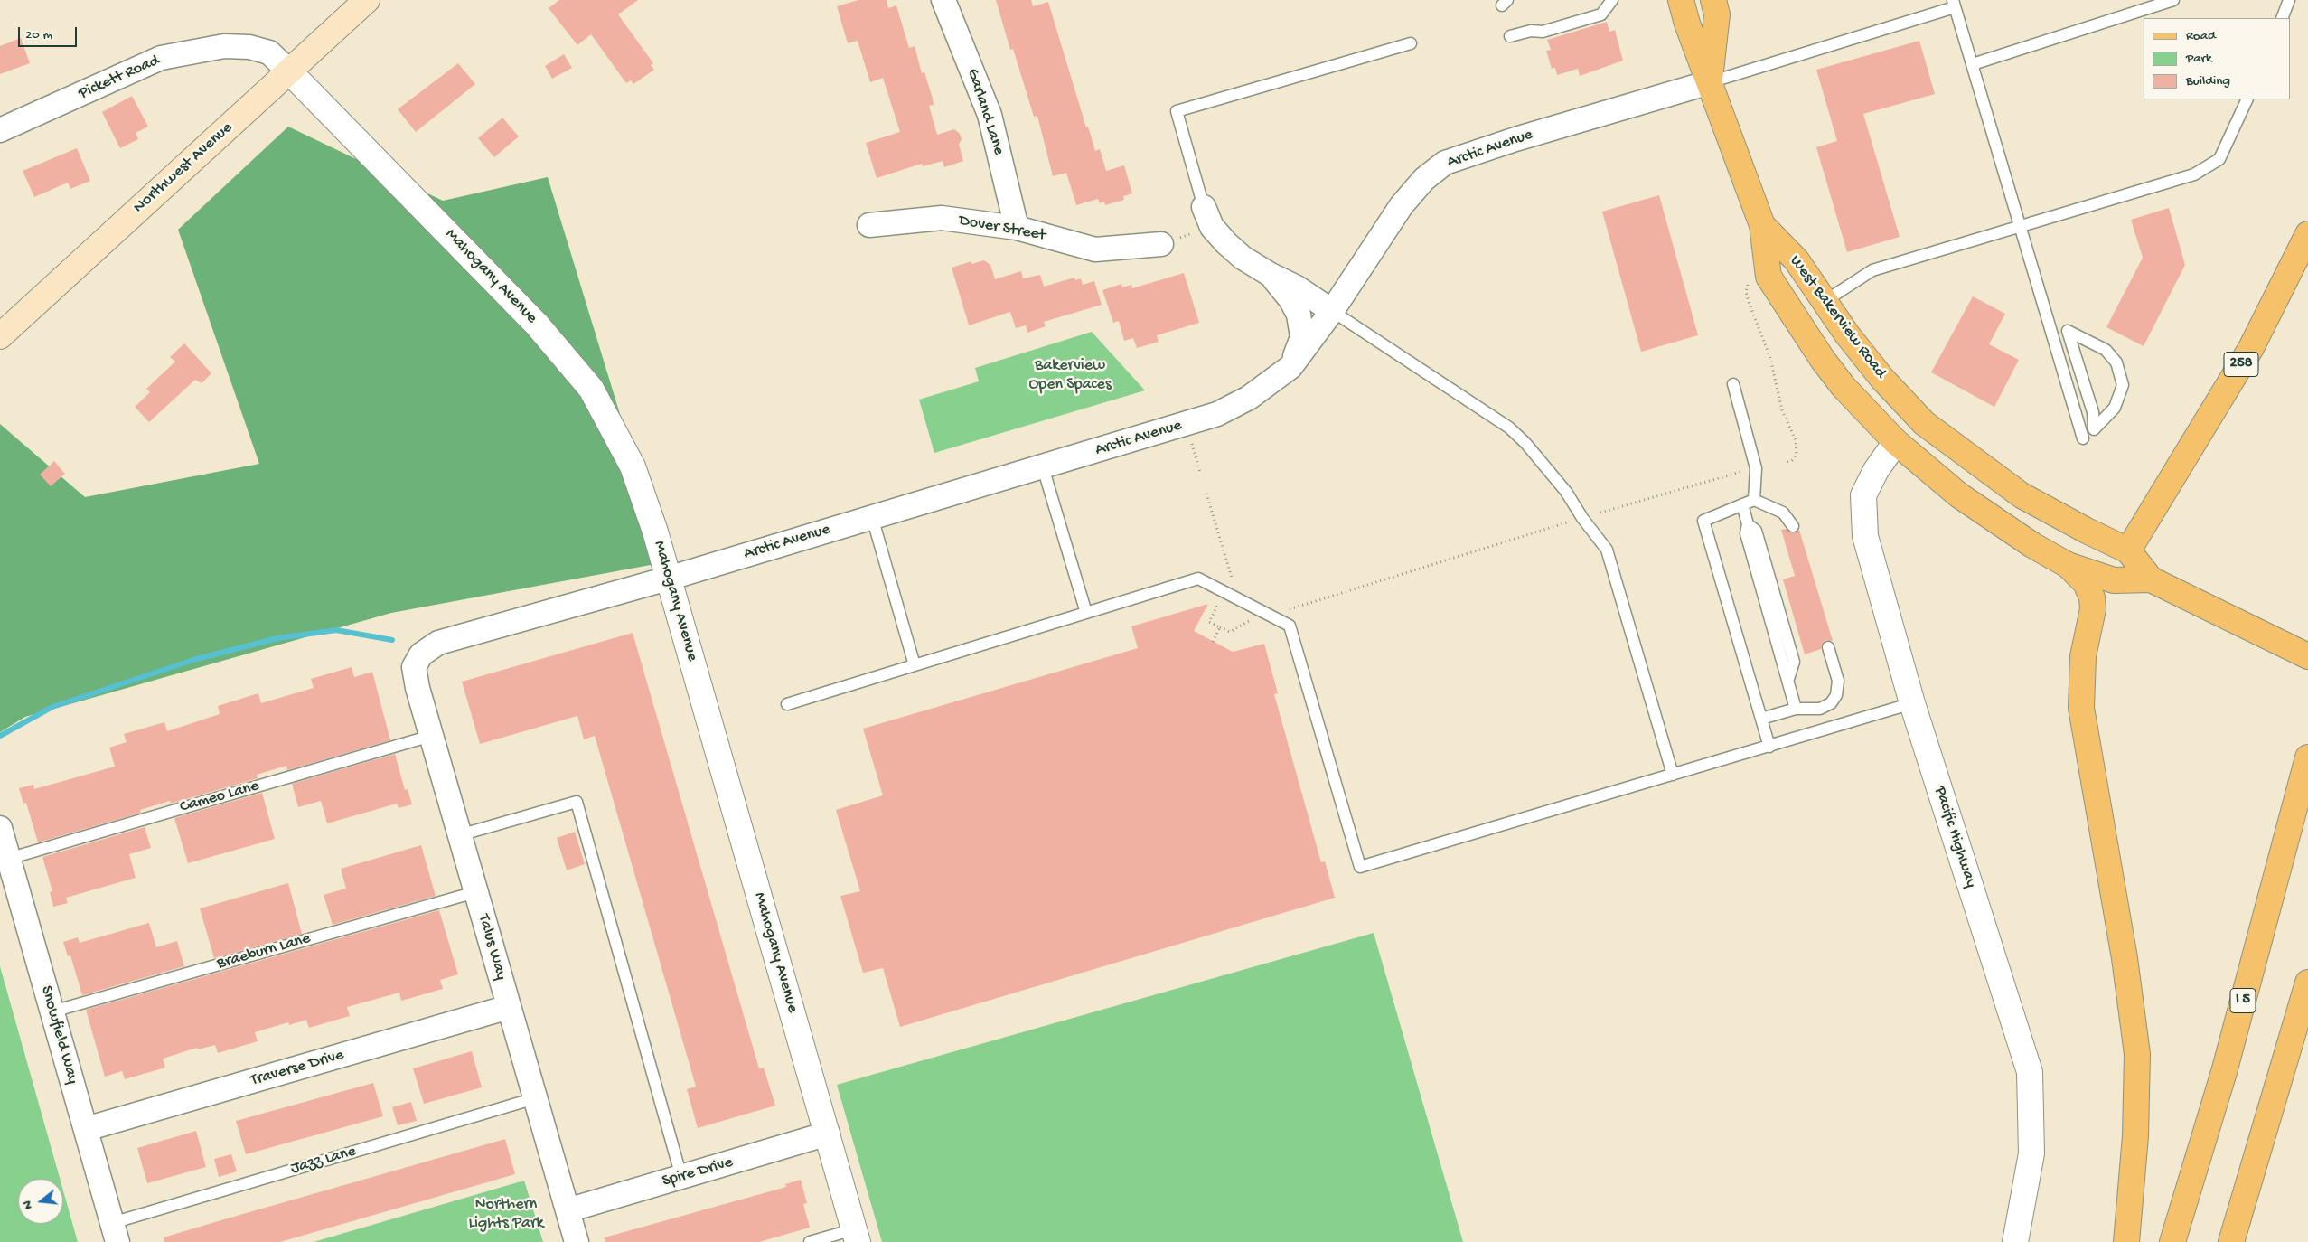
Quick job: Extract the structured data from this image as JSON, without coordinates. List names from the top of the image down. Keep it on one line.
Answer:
{"streets":{"main road":["Northwest Avenue","West Bakerview Road","258","I 5"],"street":["Pickett Road","Garland Lane","Arctic Avenue","Dover Street","Mahogany Avenue","Pacific Highway","Talus Way","Snowfield Way","Traverse Drive","Spire Drive"],"lane":["Cameo Lane","Braeburn Lane","Jazz Lane"]},"crossings":[["Pickett Road","Northwest Avenue"],["Pickett Road","Mahogany Avenue"],["Garland Lane","Dover Street"],["Arctic Avenue","Mahogany Avenue"],["Arctic Avenue","West Bakerview Road"],["Arctic Avenue","Talus Way"],["Northwest Avenue","Mahogany Avenue"],["Mahogany Avenue","Spire Drive"],["West Bakerview Road","258"],["West Bakerview Road","Pacific Highway"],["Cameo Lane","Talus Way"],["Cameo Lane","Snowfield Way"],["Talus Way","Braeburn Lane"],["Talus Way","Traverse Drive"],["Talus Way","Jazz Lane"],["Talus Way","Spire Drive"],["Braeburn Lane","Snowfield Way"],["Snowfield Way","Traverse Drive"],["Snowfield Way","Jazz Lane"]],"parks":["Bakerview Open Spaces","Northern Lights Park"],"legend":["Road","Park","Building"],"scale_bar":"20 m","north":"left"}
